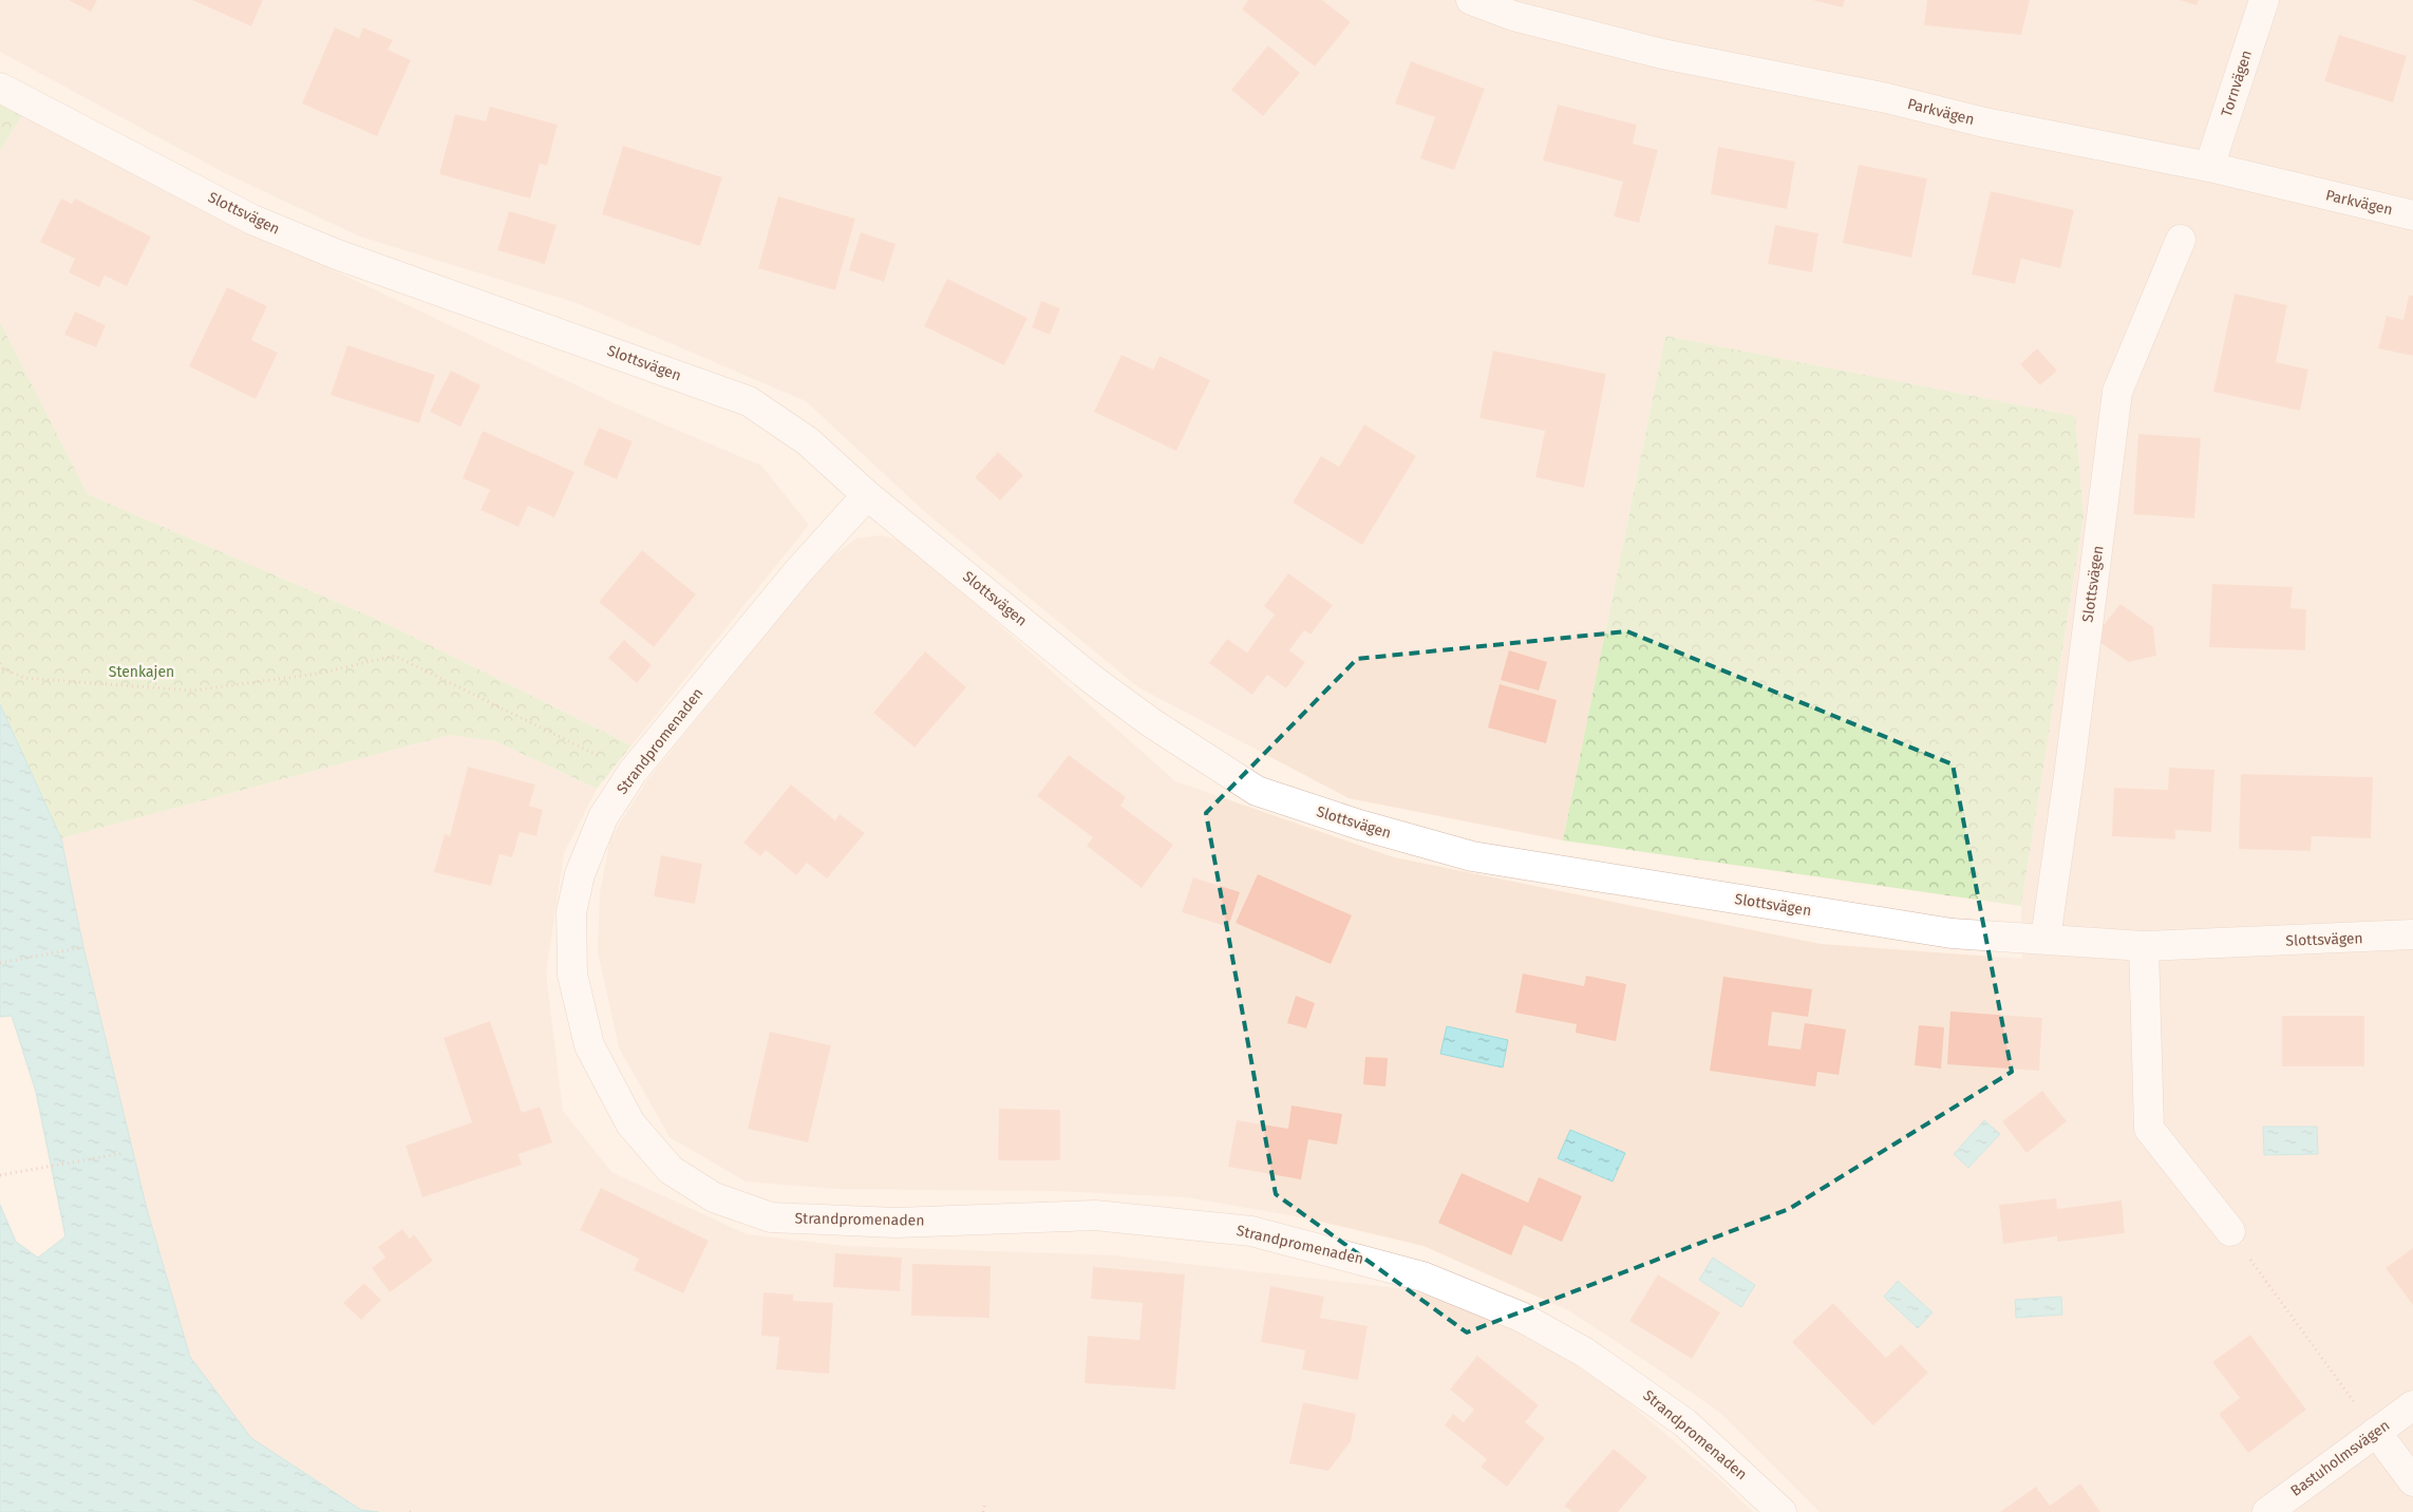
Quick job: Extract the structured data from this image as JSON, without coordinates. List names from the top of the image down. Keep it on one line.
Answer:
{"streets":{"street":["Tornvägen","Parkvägen","Slottsvägen","Strandpromenaden","Bastuholmsvägen"]},"crossings":[["Tornvägen","Parkvägen"],["Slottsvägen","Strandpromenaden"]],"parks":["Stenkajen"]}
